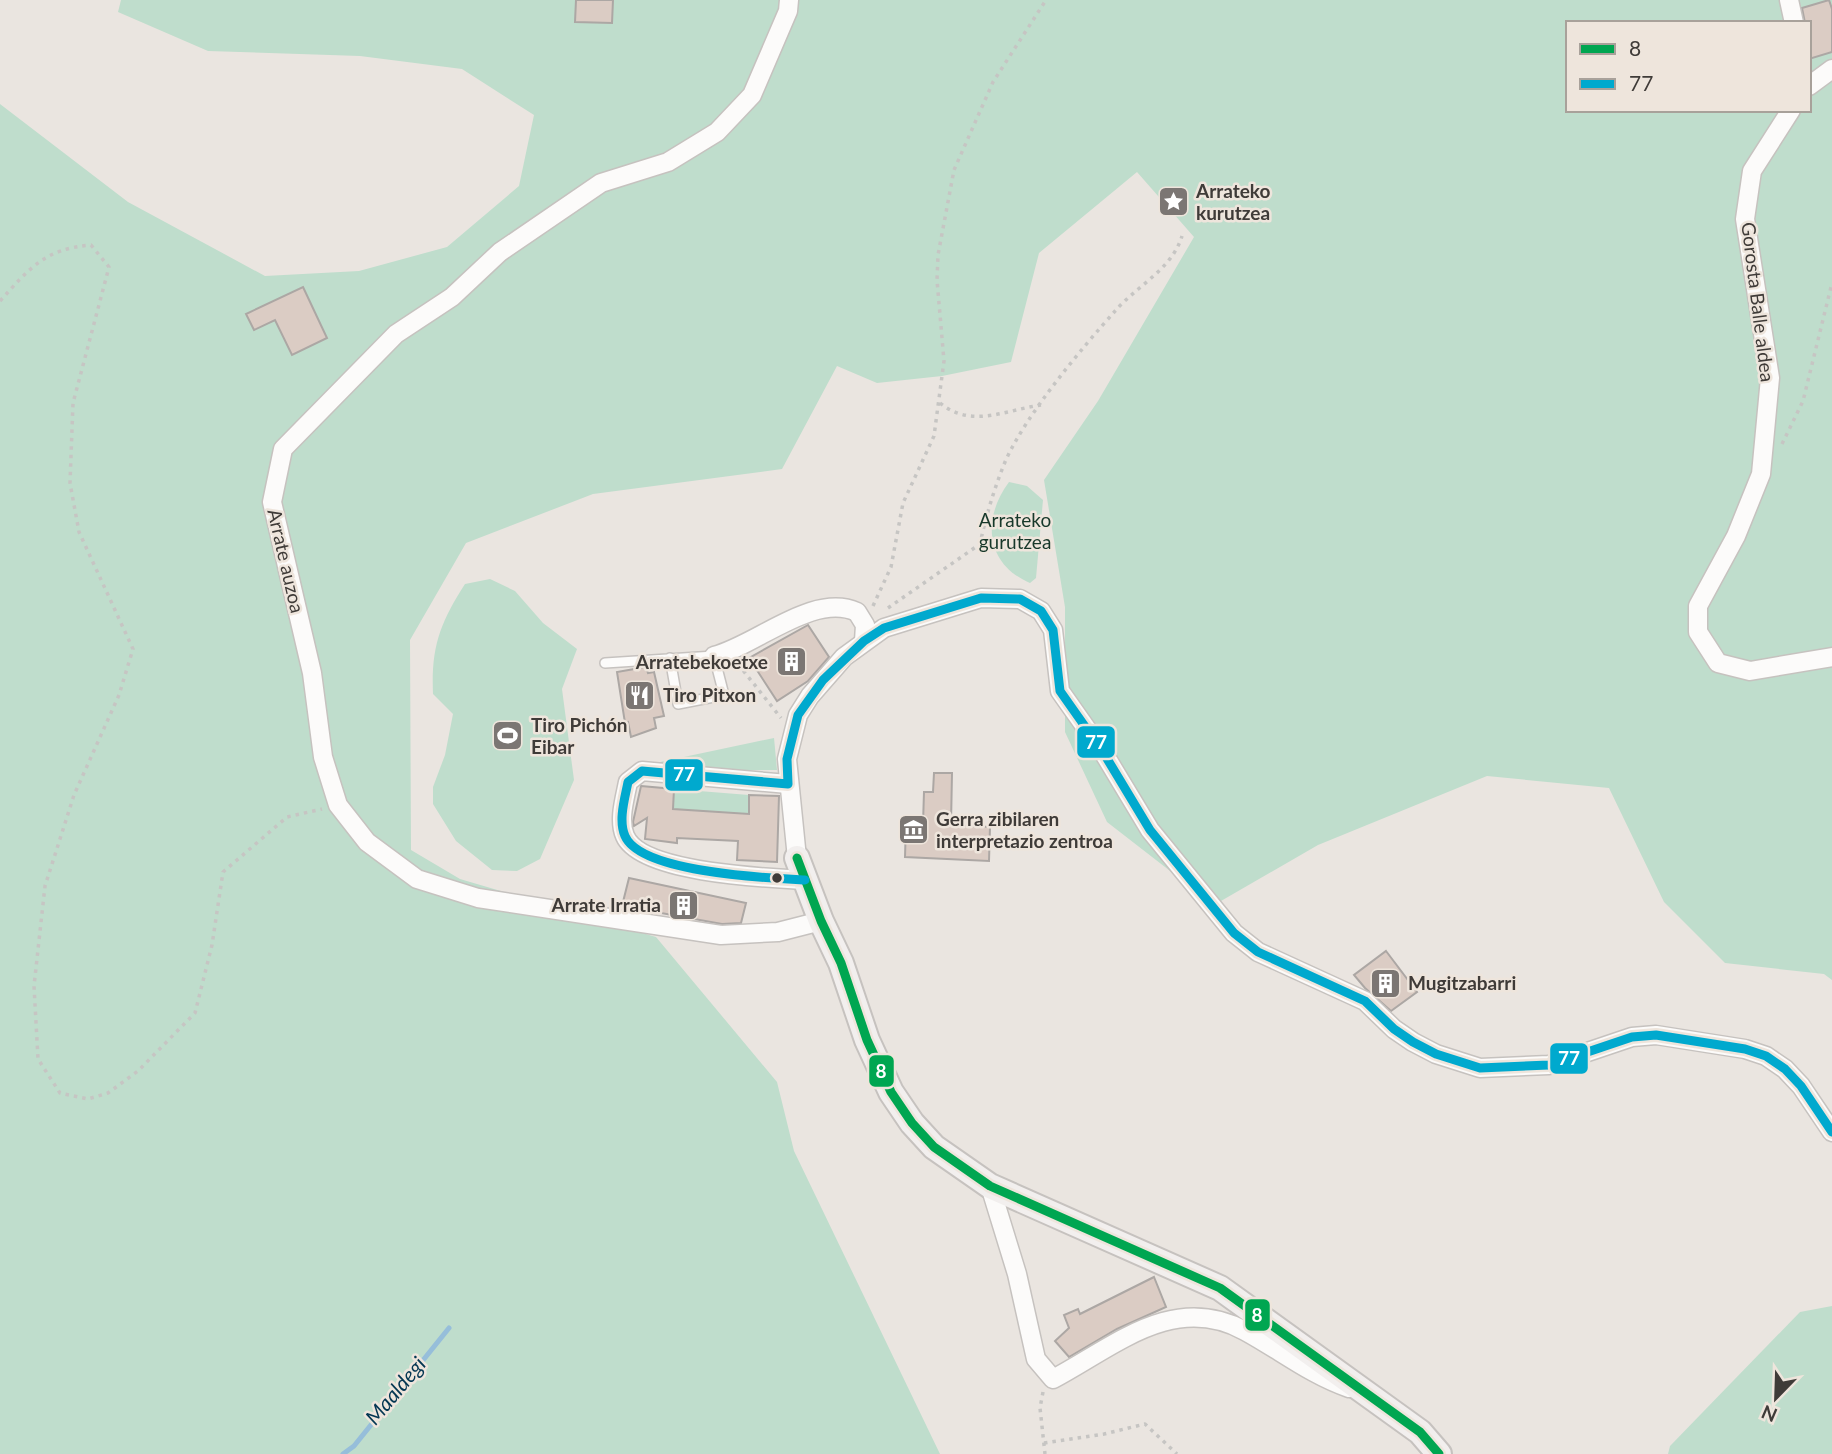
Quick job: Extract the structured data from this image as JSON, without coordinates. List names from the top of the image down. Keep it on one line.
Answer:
{"streets":{"street":["Gorosta Balle aldea","Arrate auzoa"]},"water":["Maaldegi"],"parks":["Arrateko gurutzea"],"places":{"place":["Arrateko kurutzea"],"building":["Arratebekoetxe","Arrate Irratia","Mugitzabarri"],"restaurant":["Tiro Pitxon"],"sports":["Tiro Pichón Eibar"],"museum":["Gerra zibilaren interpretazio zentroa"]},"lines":["transit line 77","transit line 8"],"legend":["8","77"],"north":"bottom left"}
